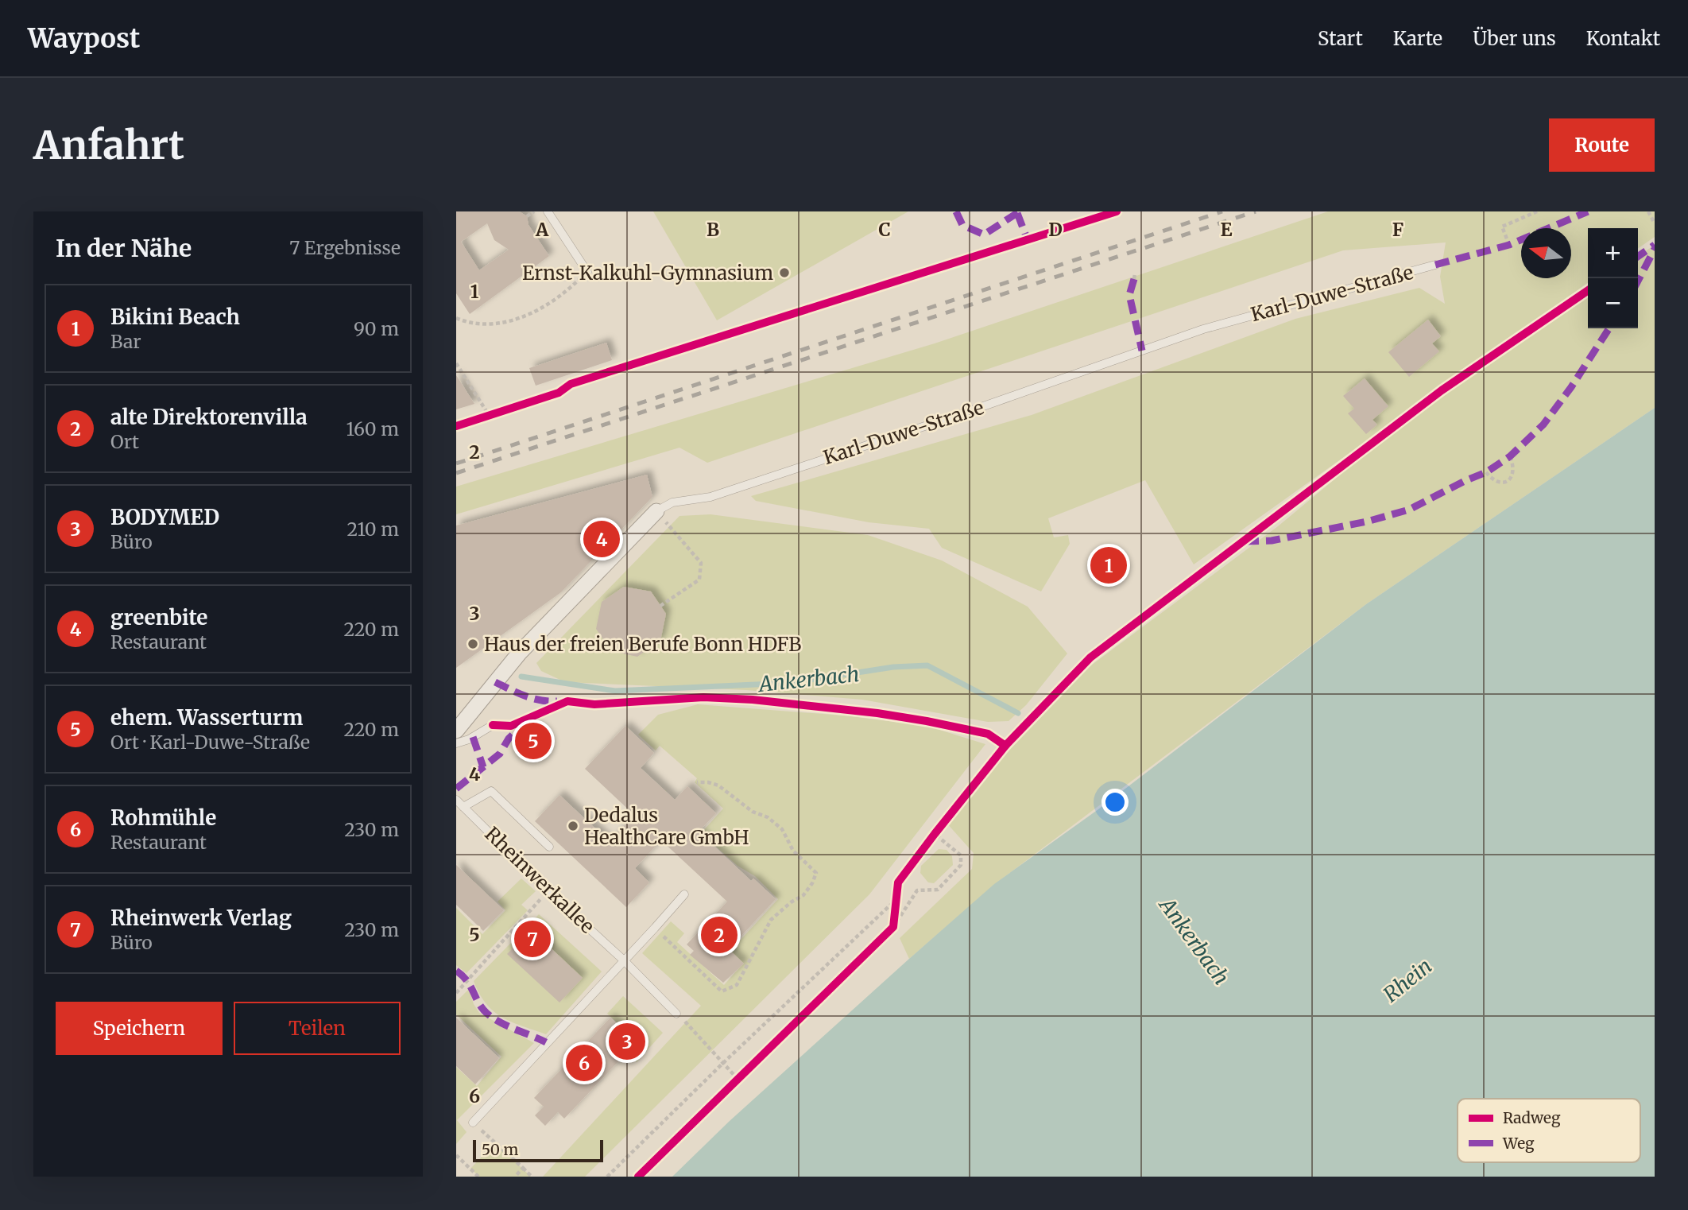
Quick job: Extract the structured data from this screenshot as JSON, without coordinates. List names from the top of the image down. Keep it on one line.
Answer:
{"streets":{"street":["Karl-Duwe-Straße"],"lane":["Rheinwerkallee"]},"water":["Ankerbach","Rhein"],"places":["Ernst-Kalkuhl-Gymnasium","Haus der freien Berufe Bonn HDFB","Dedalus HealthCare GmbH"],"legend":["Radweg","Weg"],"scale_bar":"50 m","north":"left","page":{"header":"Waypost","nav":["Start","Karte","Über uns","Kontakt"],"buttons":["Route",["Speichern","Teilen"]],"title":"Anfahrt","heading":["In der Nähe","7 Ergebnisse"],"map_buttons":["+","−"],"list":[{"mark":"1","name":"Bikini Beach","note":"Bar","value":"90 m"},{"mark":"2","name":"alte Direktorenvilla","note":"Ort","value":"160 m"},{"mark":"3","name":"BODYMED","note":"Büro","value":"210 m"},{"mark":"4","name":"greenbite","note":"Restaurant","value":"220 m"},{"mark":"5","name":"ehem. Wasserturm","note":"Ort · Karl-Duwe-Straße","value":"220 m"},{"mark":"6","name":"Rohmühle","note":"Restaurant","value":"230 m"},{"mark":"7","name":"Rheinwerk Verlag","note":"Büro","value":"230 m"}],"pins":["4","1","5","2","7","3","6"],"scale":"50 m"},"grid":{"columns":["A","B","C","D","E","F"],"rows":["1","2","3","4","5","6"]}}
